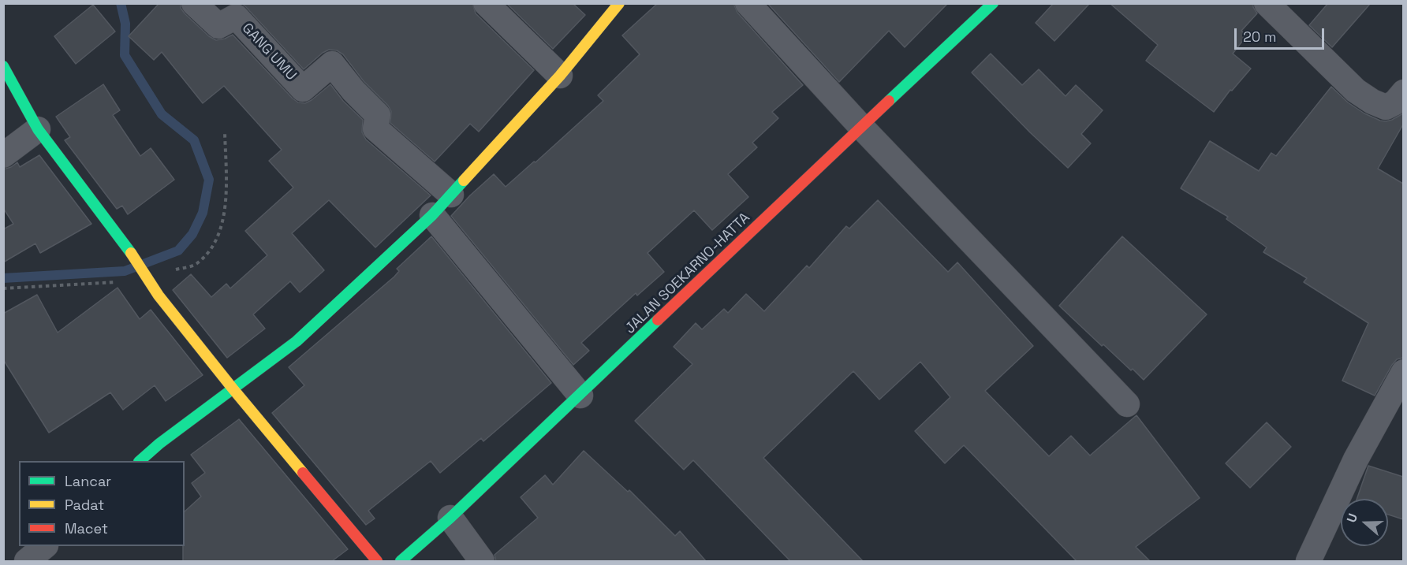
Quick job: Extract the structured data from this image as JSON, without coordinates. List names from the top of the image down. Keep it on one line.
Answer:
{"streets":{"main road":["JALAN SOEKARNO-HATTA"],"street":["GANG UMU"]},"legend":["Lancar","Padat","Macet"],"scale_bar":"20 m","north":"left"}
